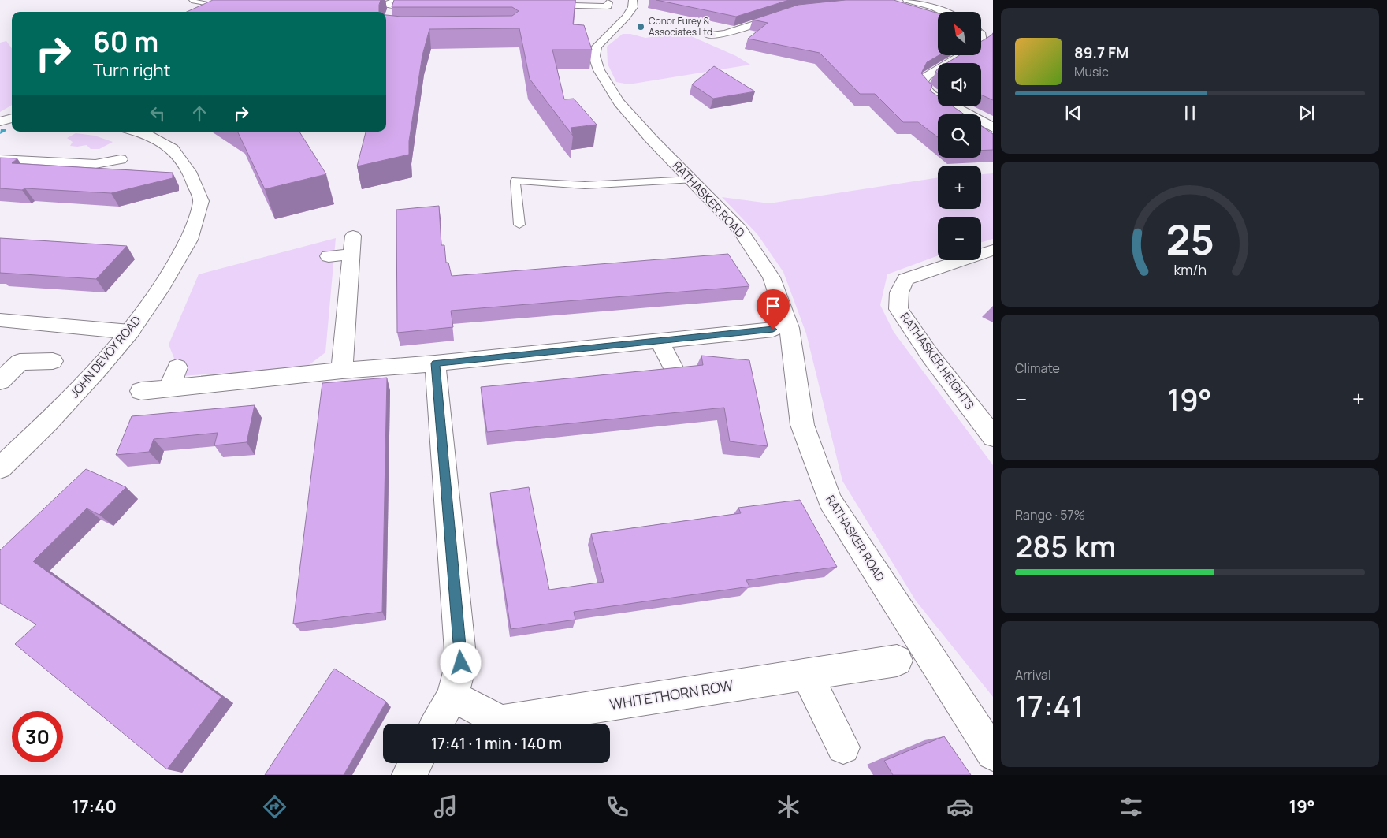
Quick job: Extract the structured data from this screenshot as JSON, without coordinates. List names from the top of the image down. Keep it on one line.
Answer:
{"streets":{"street":["RATHASKER ROAD","JOHN DEVOY ROAD","RATHASKER HEIGHTS","WHITETHORN ROW"]},"places":["Conor Furey & Associates Ltd."],"north":"top left","page":{"map_buttons":["+","−"],"turn":["60 m","Turn right"],"song":["89.7 FM","Music"],"tile":["Climate",["Range · 57%","285 km"],["Arrival","17:41"]],"heat":["−","19°","+"],"limit":"30","trip":"17:41 · 1 min · 140 m","tabs":["17:40","19°"],"gauge":["25","km/h"]}}
